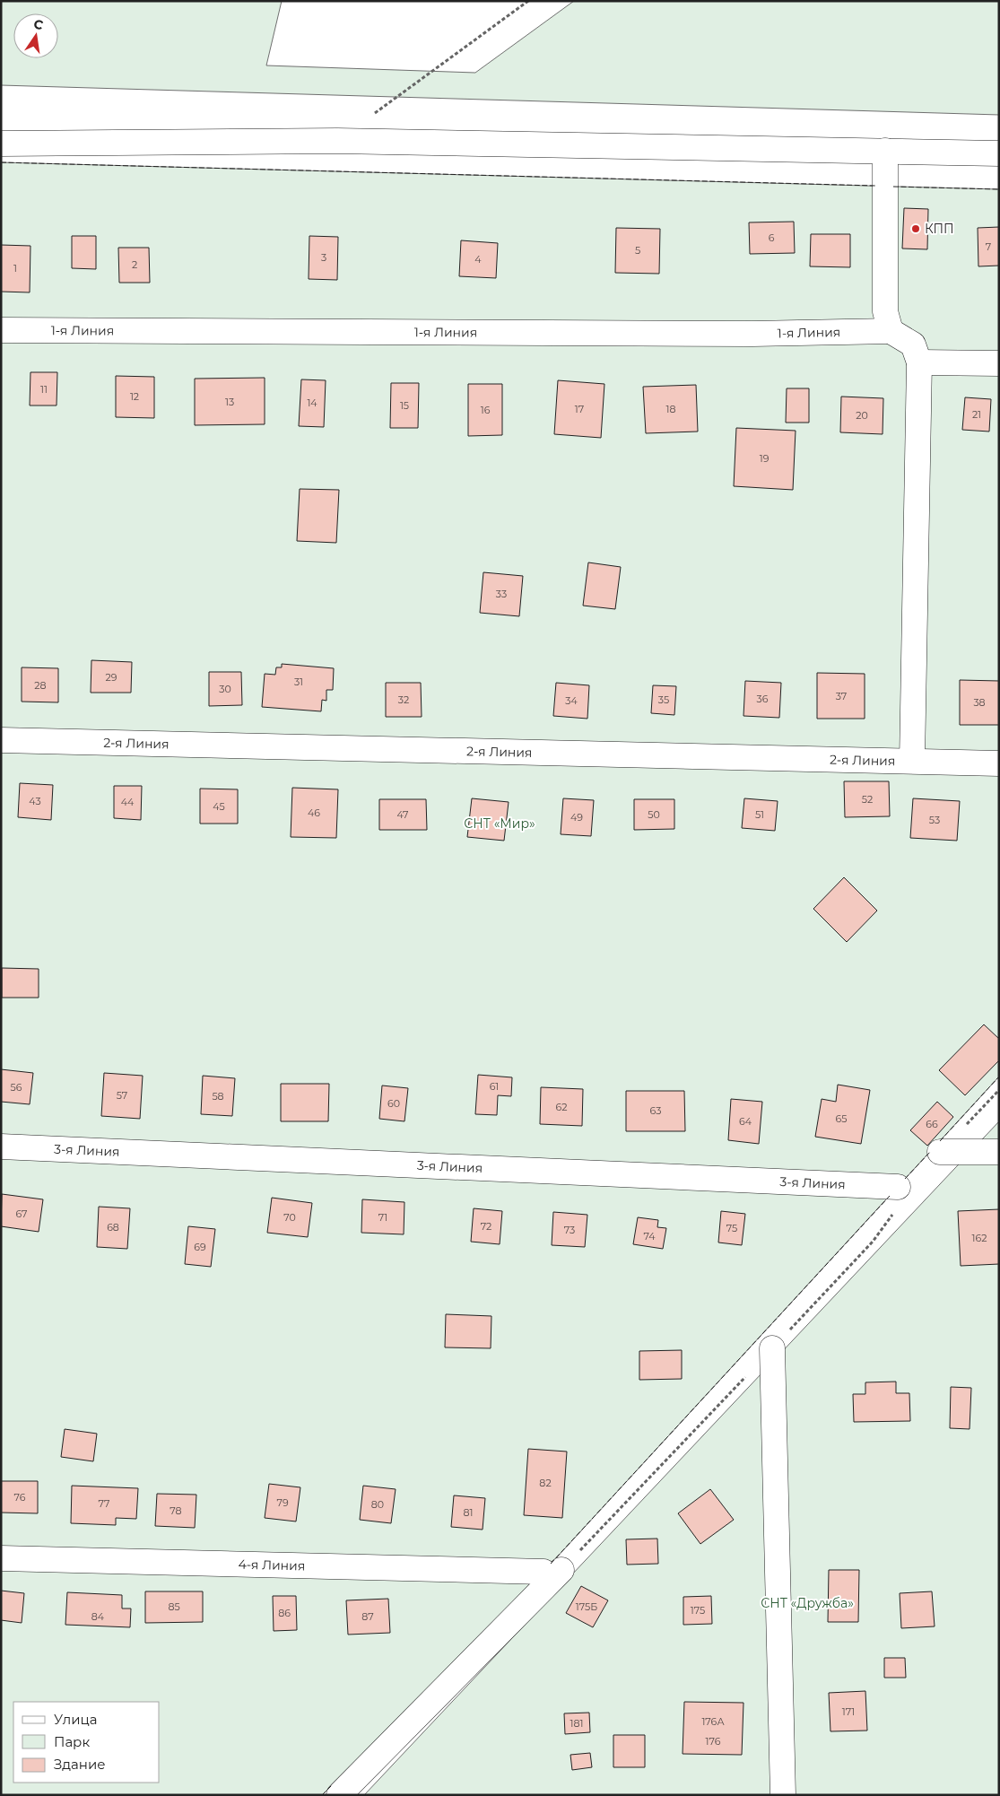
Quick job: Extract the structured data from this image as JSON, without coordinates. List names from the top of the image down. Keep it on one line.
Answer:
{"streets":{"street":["1-я Линия","2-я Линия","3-я Линия","4-я Линия"]},"parks":["СНТ «Мир»","СНТ «Дружба»"],"places":["КПП"],"house_numbers":["6","7","5","3","4","2","1","11","12","13","14","15","17","18","16","21","20","19","33","29","31","28","30","37","36","32","35","34","38","52","43","44","45","46","47","50","51","49","53","61","56","57","58","60","62","63","65","64","66","67","70","71","72","68","75","73","74","162","69","82","76","79","77","80","78","81","85","175Б","175","86","84","87","171","176А","181","176"],"legend":["Улица","Парк","Здание"],"north":"top"}
